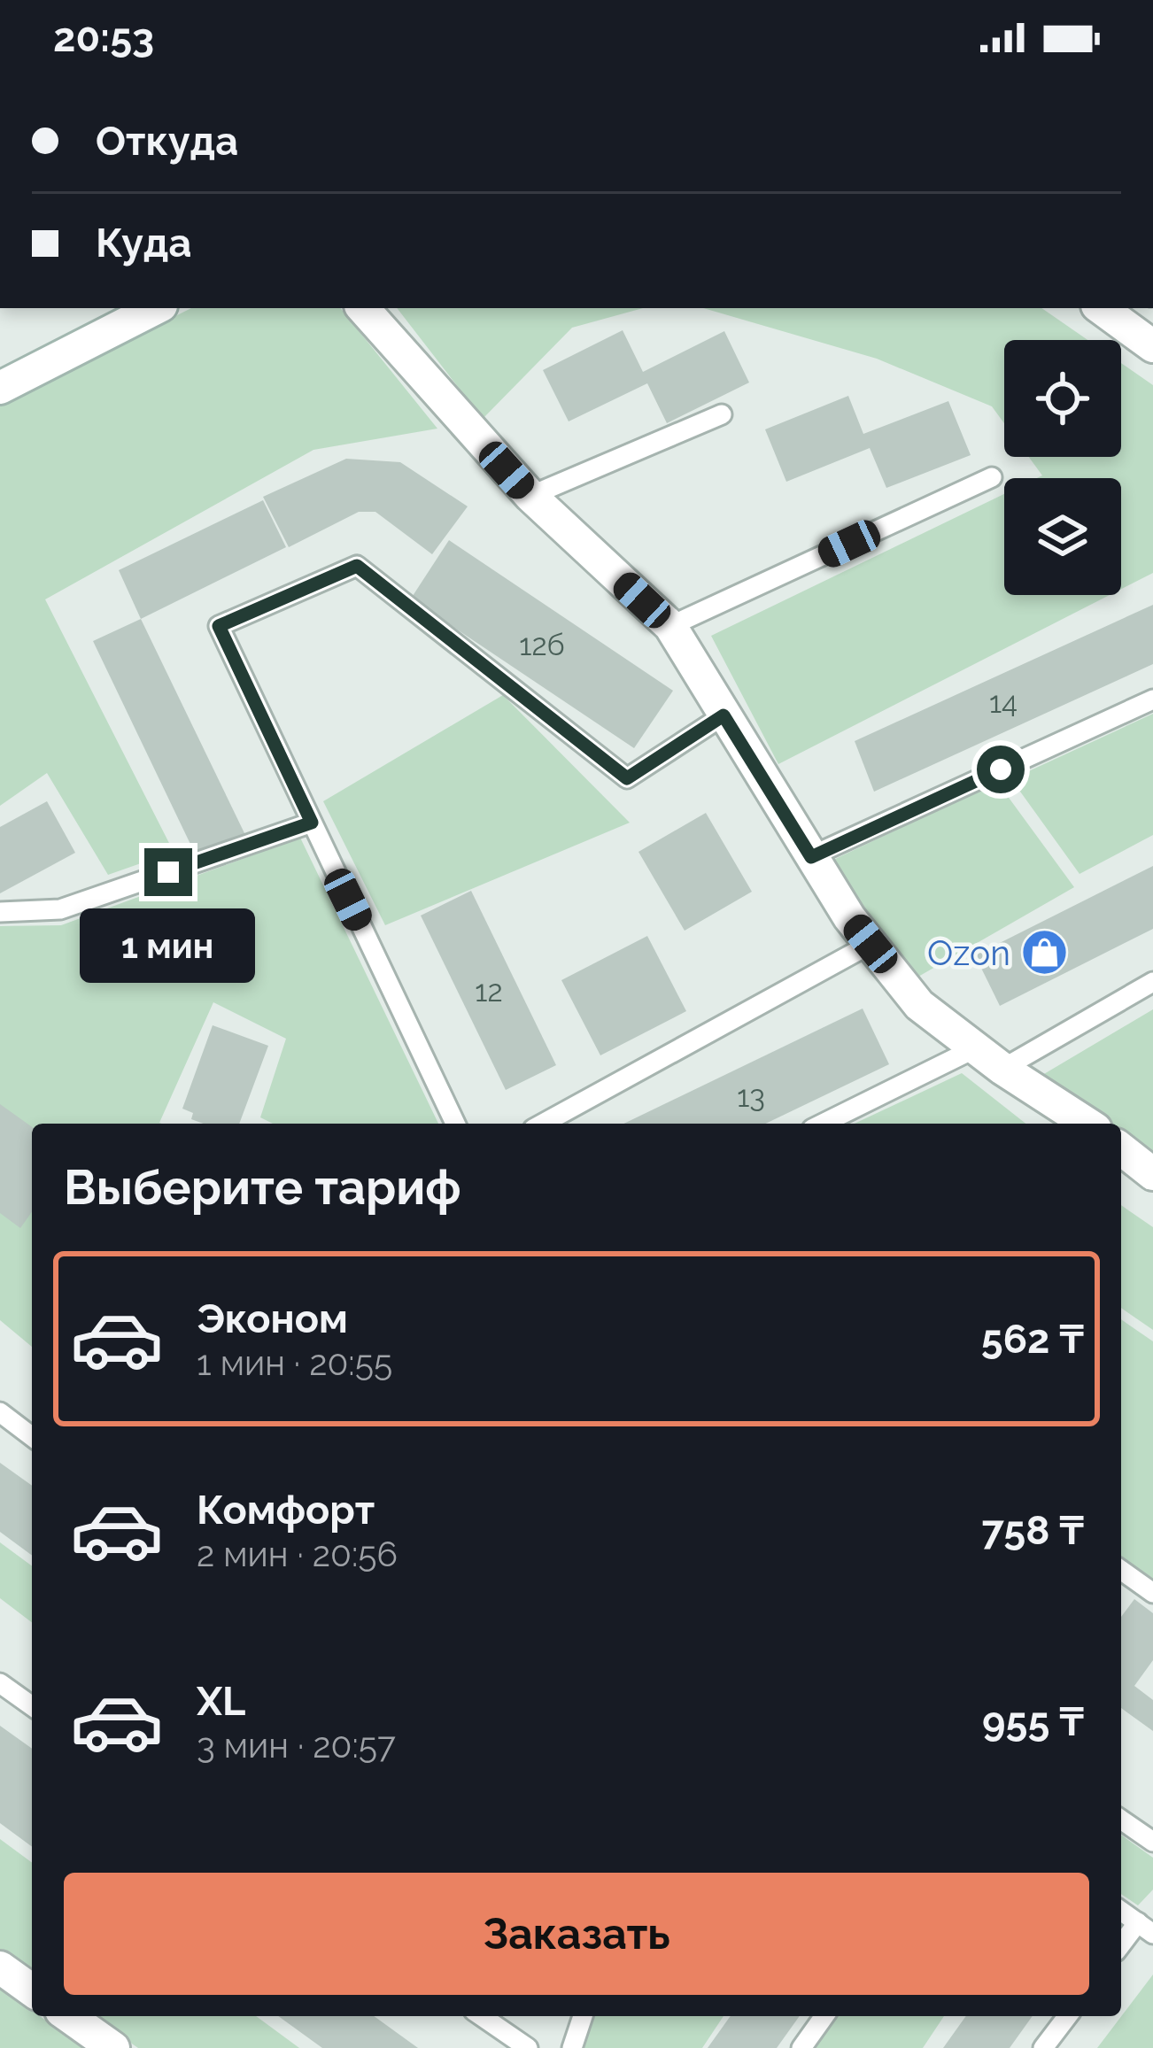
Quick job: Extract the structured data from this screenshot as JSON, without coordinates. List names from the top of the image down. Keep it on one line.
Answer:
{"places":{"shop":["Ozon"]},"house_numbers":["12б","14","12","13"],"page":{"status":"20:53","banner":["Откуда","Куда"],"bubble":"1 мин","heading":"Выберите тариф","list":[{"name":"Эконом","note":"1 мин · 20:55","value":"562 ₸"},{"name":"Комфорт","note":"2 мин · 20:56","value":"758 ₸"},{"name":"XL","note":"3 мин · 20:57","value":"955 ₸"}],"buttons":"Заказать"}}
